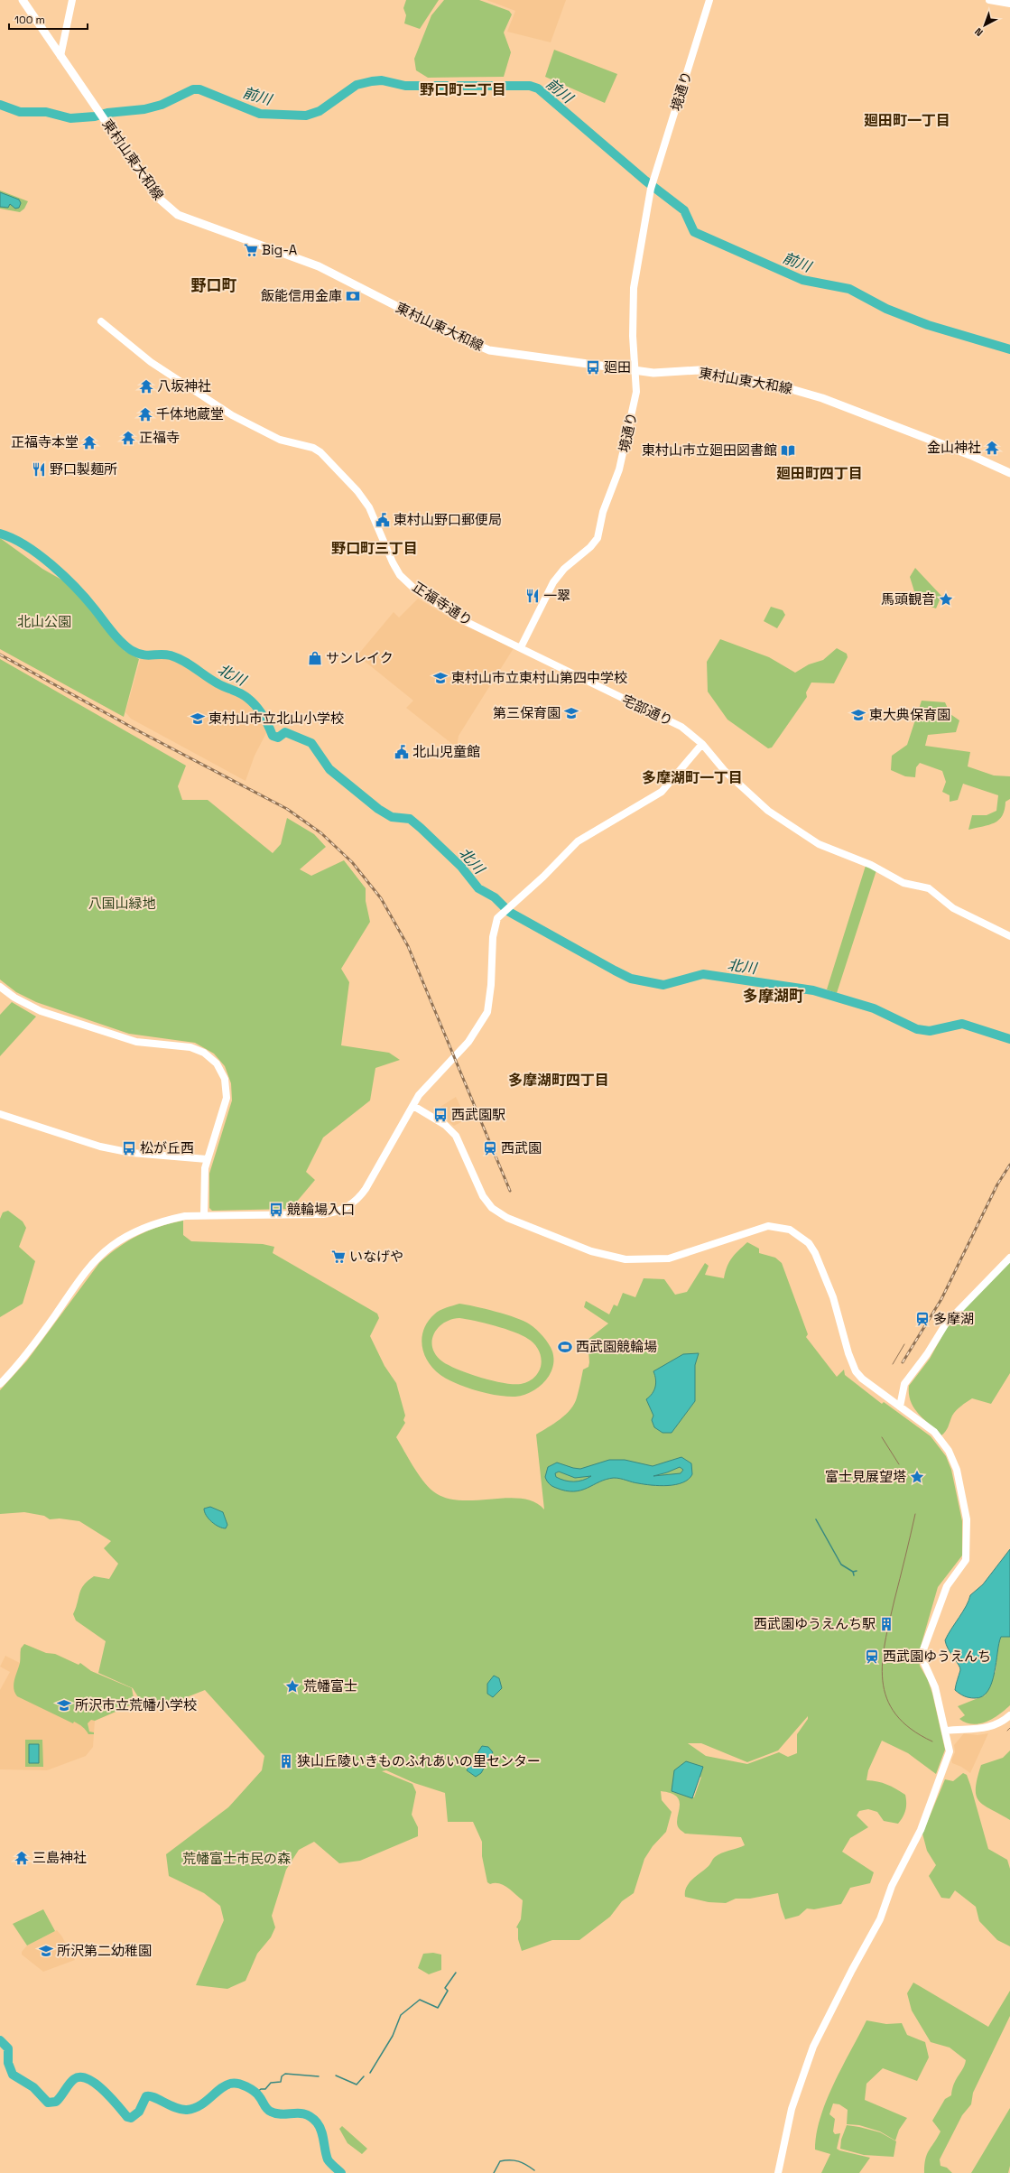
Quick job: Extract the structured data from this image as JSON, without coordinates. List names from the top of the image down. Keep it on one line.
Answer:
{"streets":{"main road":["東村山東大和線"],"street":["境通り","正福寺通り","宅部通り"]},"crossings":[["境通り","東村山東大和線"],["境通り","正福寺通り"],["境通り","宅部通り"],["正福寺通り","宅部通り"]],"districts":["野口町二丁目","廻田町一丁目","野口町","廻田町四丁目","野口町三丁目","多摩湖町一丁目","多摩湖町","多摩湖町四丁目"],"water":["前川","北川"],"parks":["北山公園","八国山緑地","荒幡富士市民の森"],"places":{"supermarket":["Big-A","いなげや"],"bank":["飯能信用金庫"],"bus stop":["廻田","西武園駅","松が丘西","競輪場入口"],"temple":["八坂神社","千体地蔵堂","正福寺","正福寺本堂","金山神社","三島神社"],"library":["東村山市立廻田図書館"],"restaurant":["野口製麺所","一翠"],"public building":["東村山野口郵便局","北山児童館"],"place":["馬頭観音","富士見展望塔","荒幡富士"],"shop":["サンレイク"],"school or university":["東村山市立東村山第四中学校","第三保育園","東大典保育園","東村山市立北山小学校","所沢市立荒幡小学校","所沢第二幼稚園"],"station":["西武園","多摩湖","西武園ゆうえんち"],"sports":["西武園競輪場"],"building":["西武園ゆうえんち駅","狭山丘陵いきものふれあいの里センター"]},"scale_bar":"100 m","north":"bottom left"}
